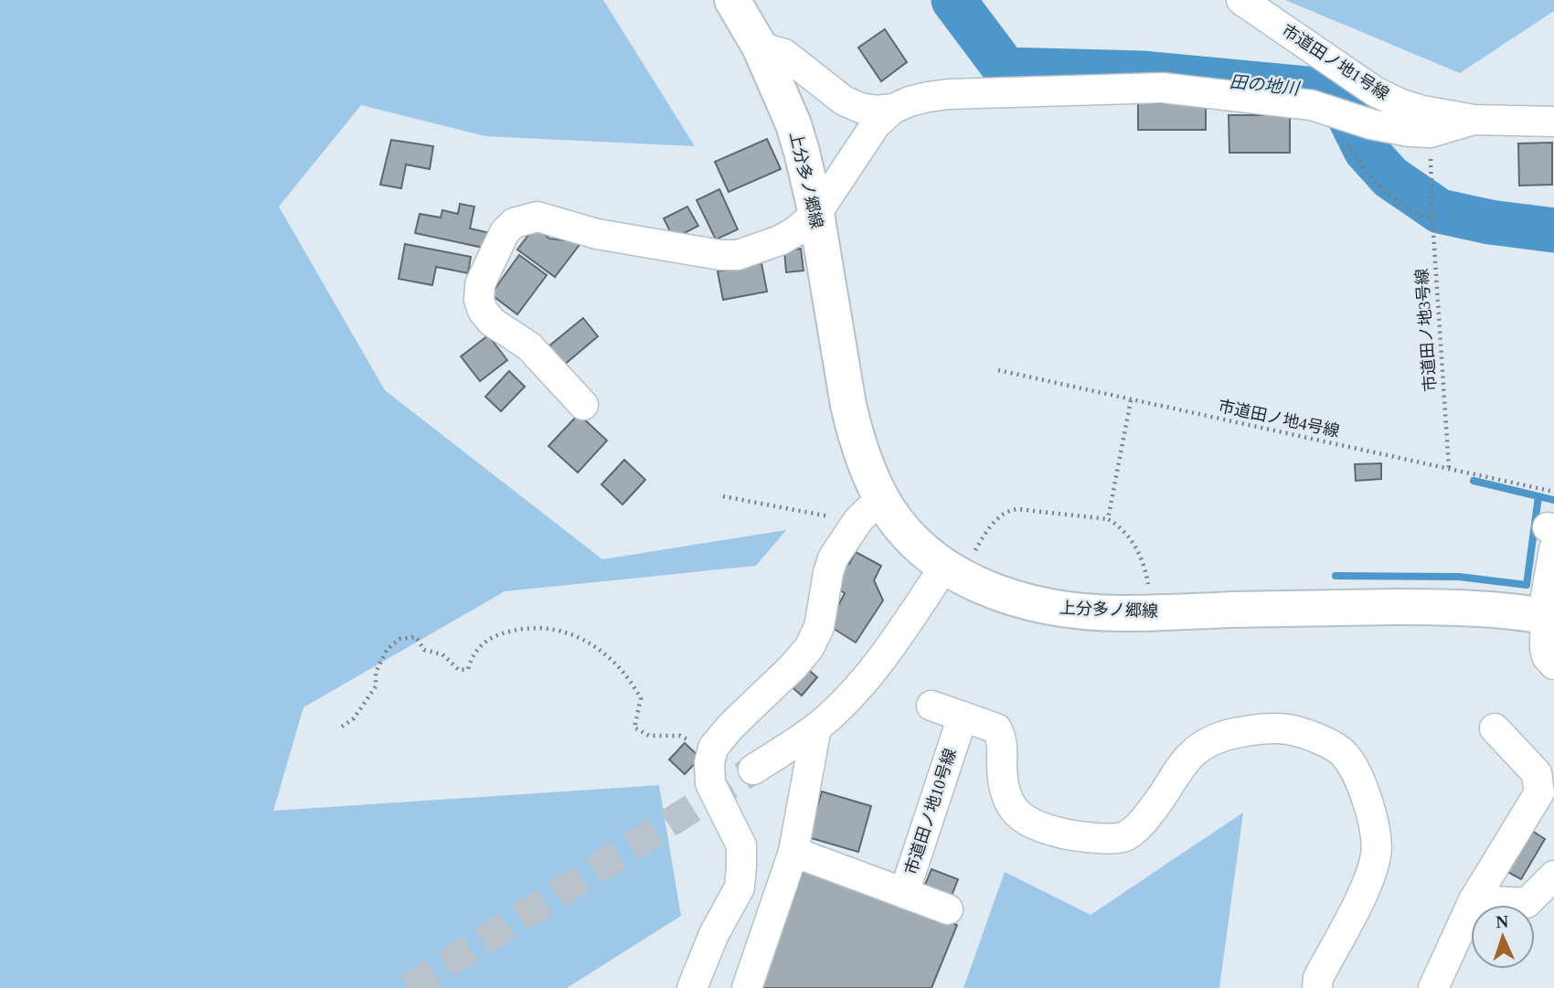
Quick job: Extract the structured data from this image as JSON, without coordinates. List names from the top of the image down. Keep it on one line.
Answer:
{"streets":{"main road":["上分多ノ郷線"],"street":["市道田ノ地1号線","市道田ノ地10号線"],"path":["市道田ノ地3号線","市道田ノ地4号線"]},"crossings":[["市道田ノ地3号線","市道田ノ地4号線"]],"water":["田の地川"],"north":"top"}
